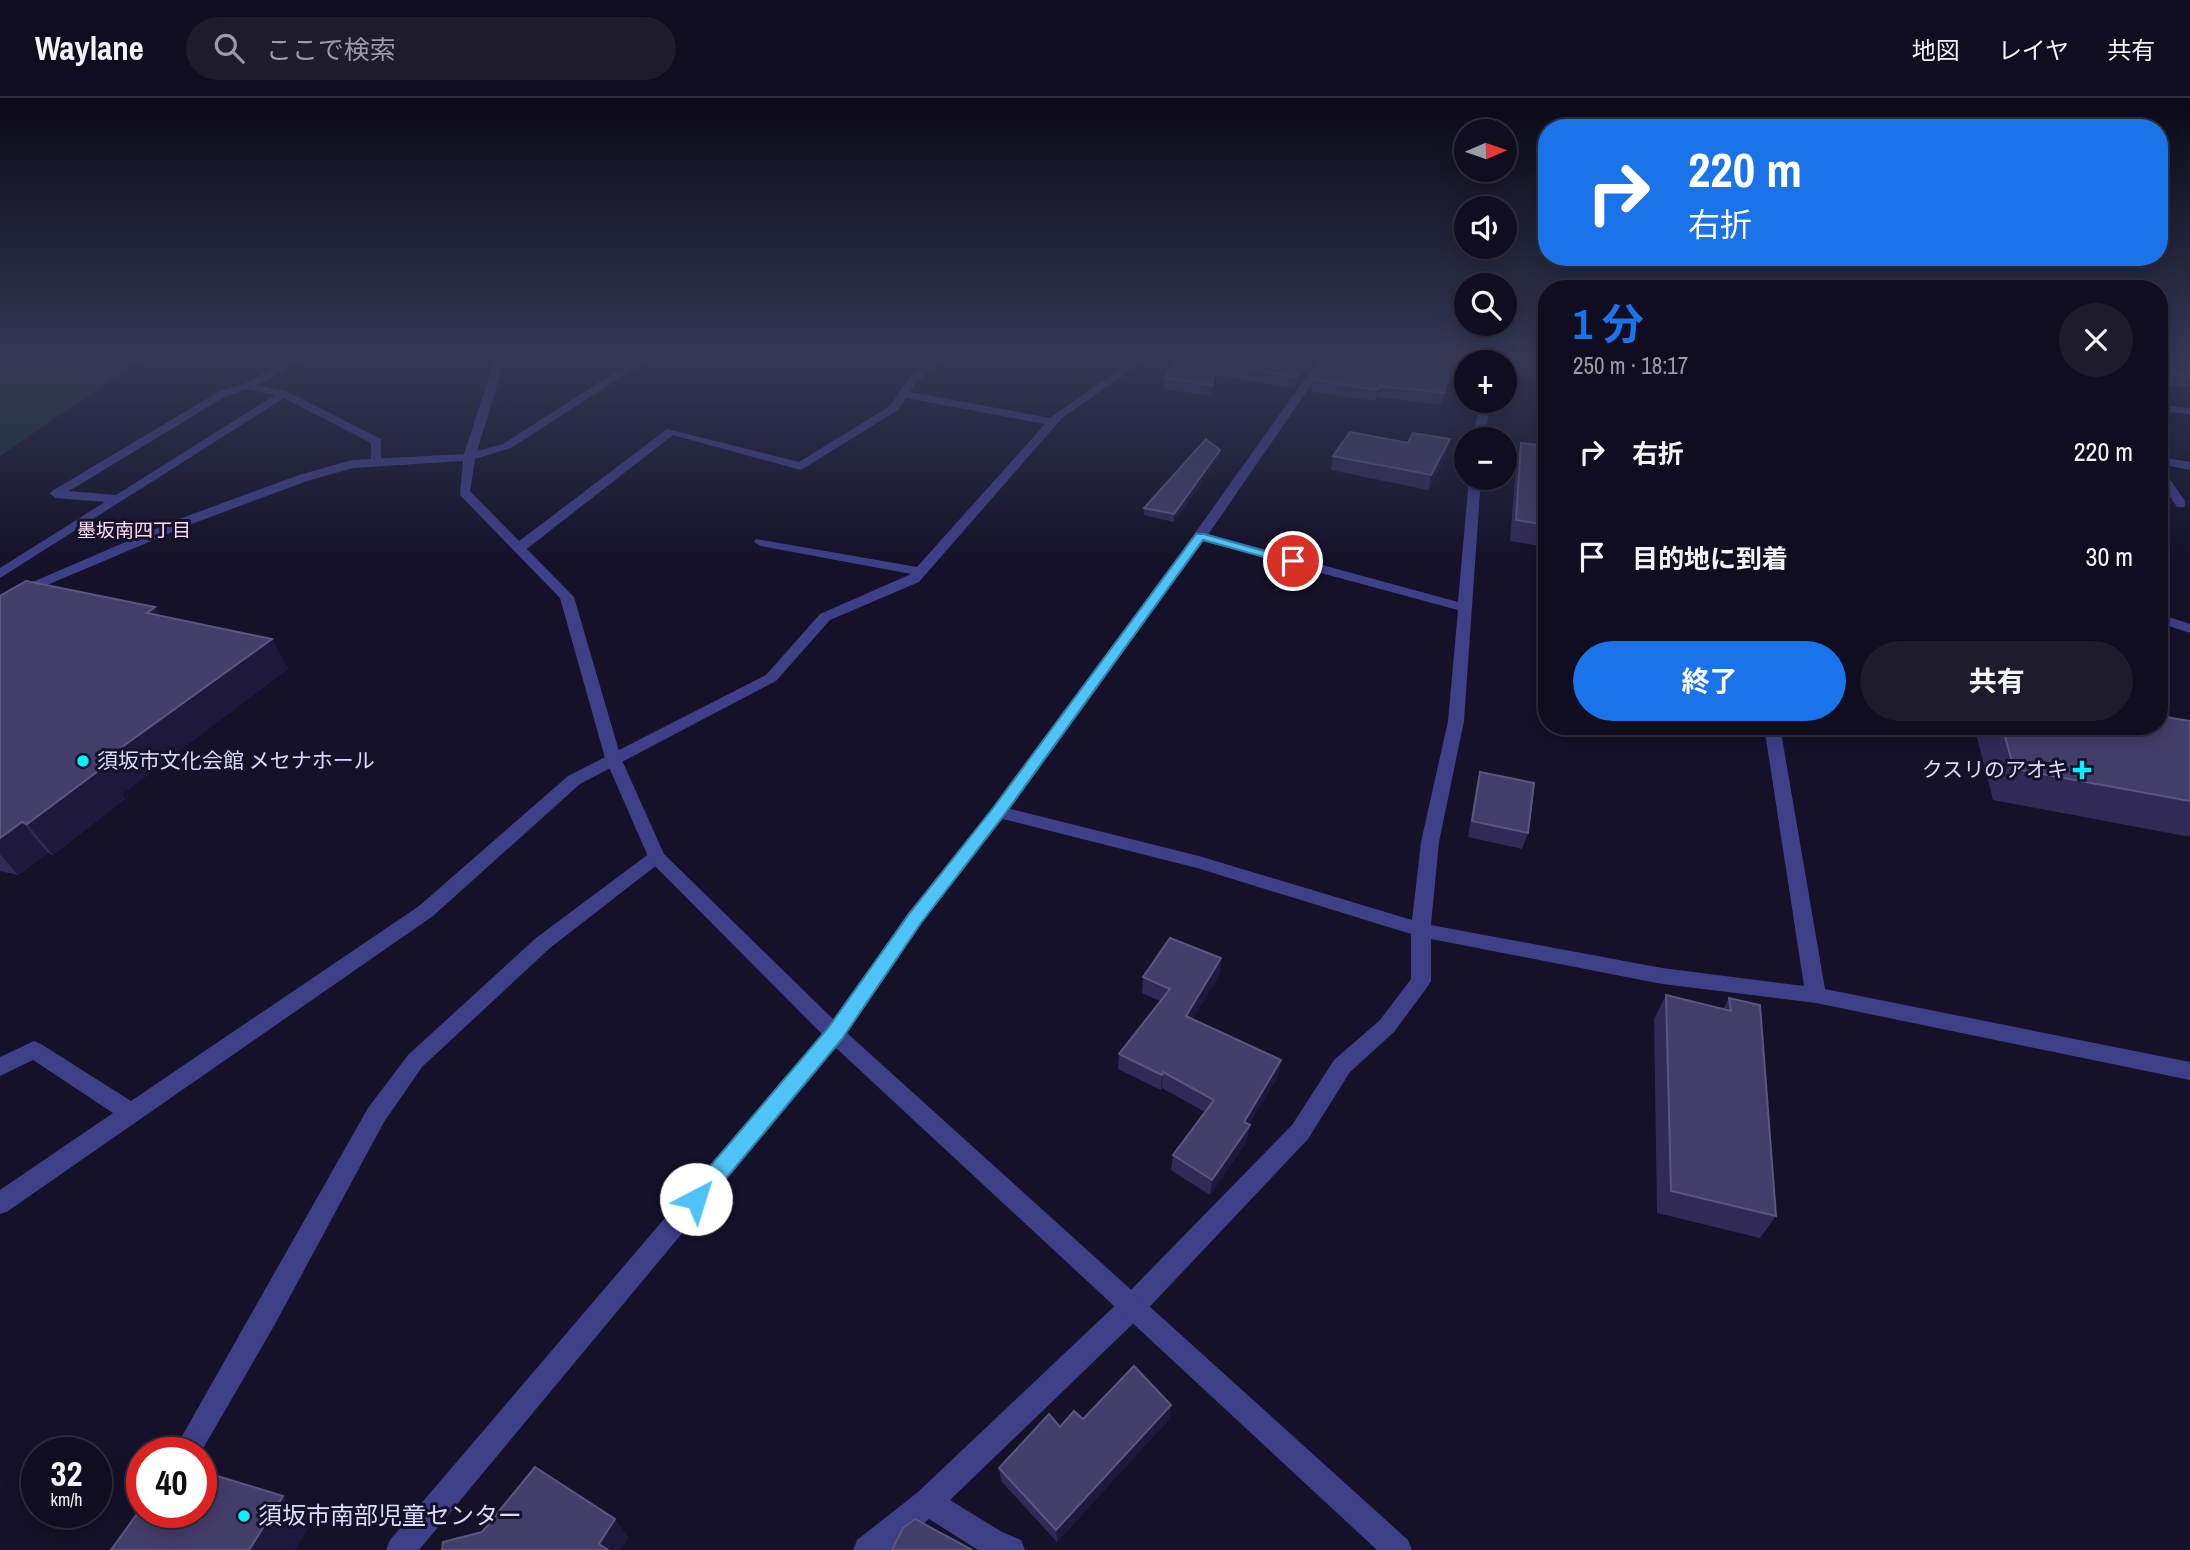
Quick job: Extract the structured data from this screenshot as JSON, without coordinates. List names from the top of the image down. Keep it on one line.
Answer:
{"districts":["墨坂南四丁目"],"places":{"other":["須坂市文化会館 メセナホール","須坂市南部児童センター"],"health":["クスリのアオキ"]},"north":"right","page":{"header":"Waylane","search":"ここで検索","nav":["地図","レイヤ","共有"],"map_buttons":["+","−"],"turn":["220 m","右折"],"heading":["1 分","250 m · 18:17"],"list":[{"name":"右折","value":"220 m"},{"name":"目的地に到着","value":"30 m"}],"buttons":["終了","共有"],"speed":"32 km/h","limit":"40"}}
